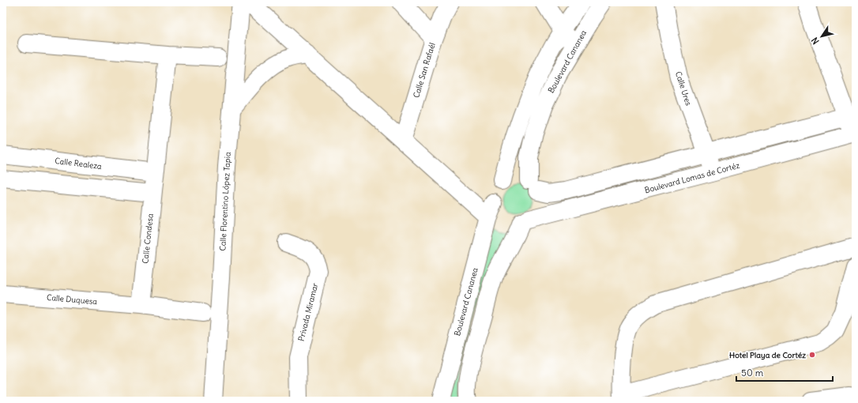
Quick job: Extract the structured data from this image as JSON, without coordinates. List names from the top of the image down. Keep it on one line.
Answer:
{"streets":{"street":["Boulevard Cananea","Calle San Rafaél","Calle Ures","Calle Realeza","Boulevard Lomas de Cortéz","Calle Florentino López Tapia","Calle Condesa","Calle Duquesa","Privada Miramar"]},"crossings":[["Boulevard Cananea","Boulevard Lomas de Cortéz"],["Calle Ures","Boulevard Lomas de Cortéz"],["Calle Realeza","Calle Condesa"],["Calle Condesa","Calle Duquesa"]],"places":["Hotel Playa de Cortéz"],"scale_bar":"50 m","north":"bottom left"}
